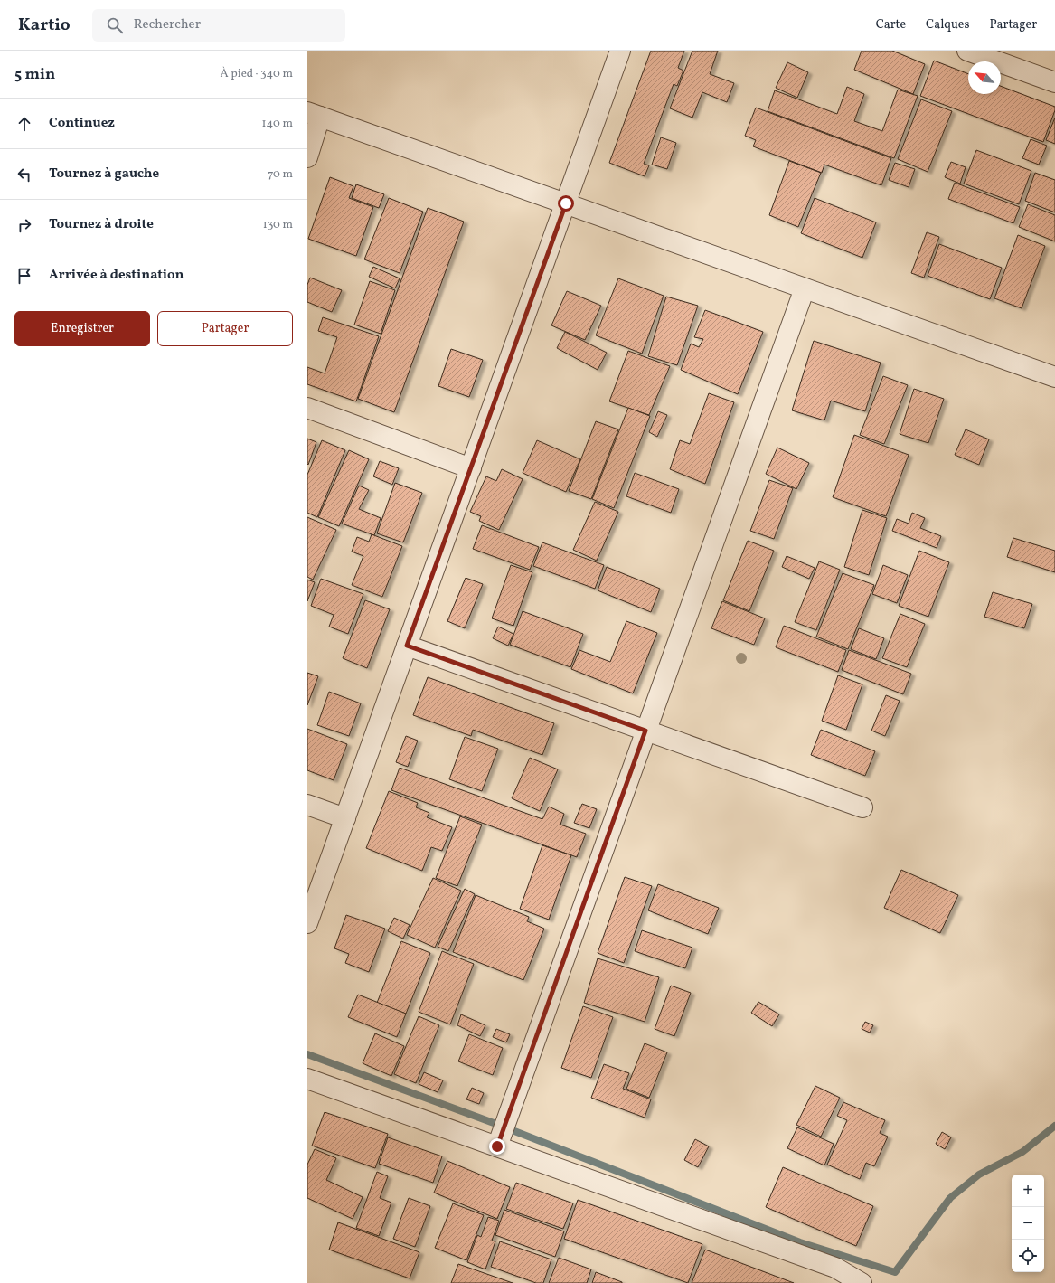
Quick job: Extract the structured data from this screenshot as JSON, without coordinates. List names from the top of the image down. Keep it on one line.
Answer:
{"north":"top left","page":{"header":"Kartio","search":"Rechercher","nav":["Carte","Calques","Partager"],"heading":["5 min","À pied · 340 m"],"list":[["Continuez","140 m"],["Tournez à gauche","70 m"],["Tournez à droite","130 m"],"Arrivée à destination"],"buttons":["Enregistrer","Partager"],"map_buttons":["+","−"]}}
